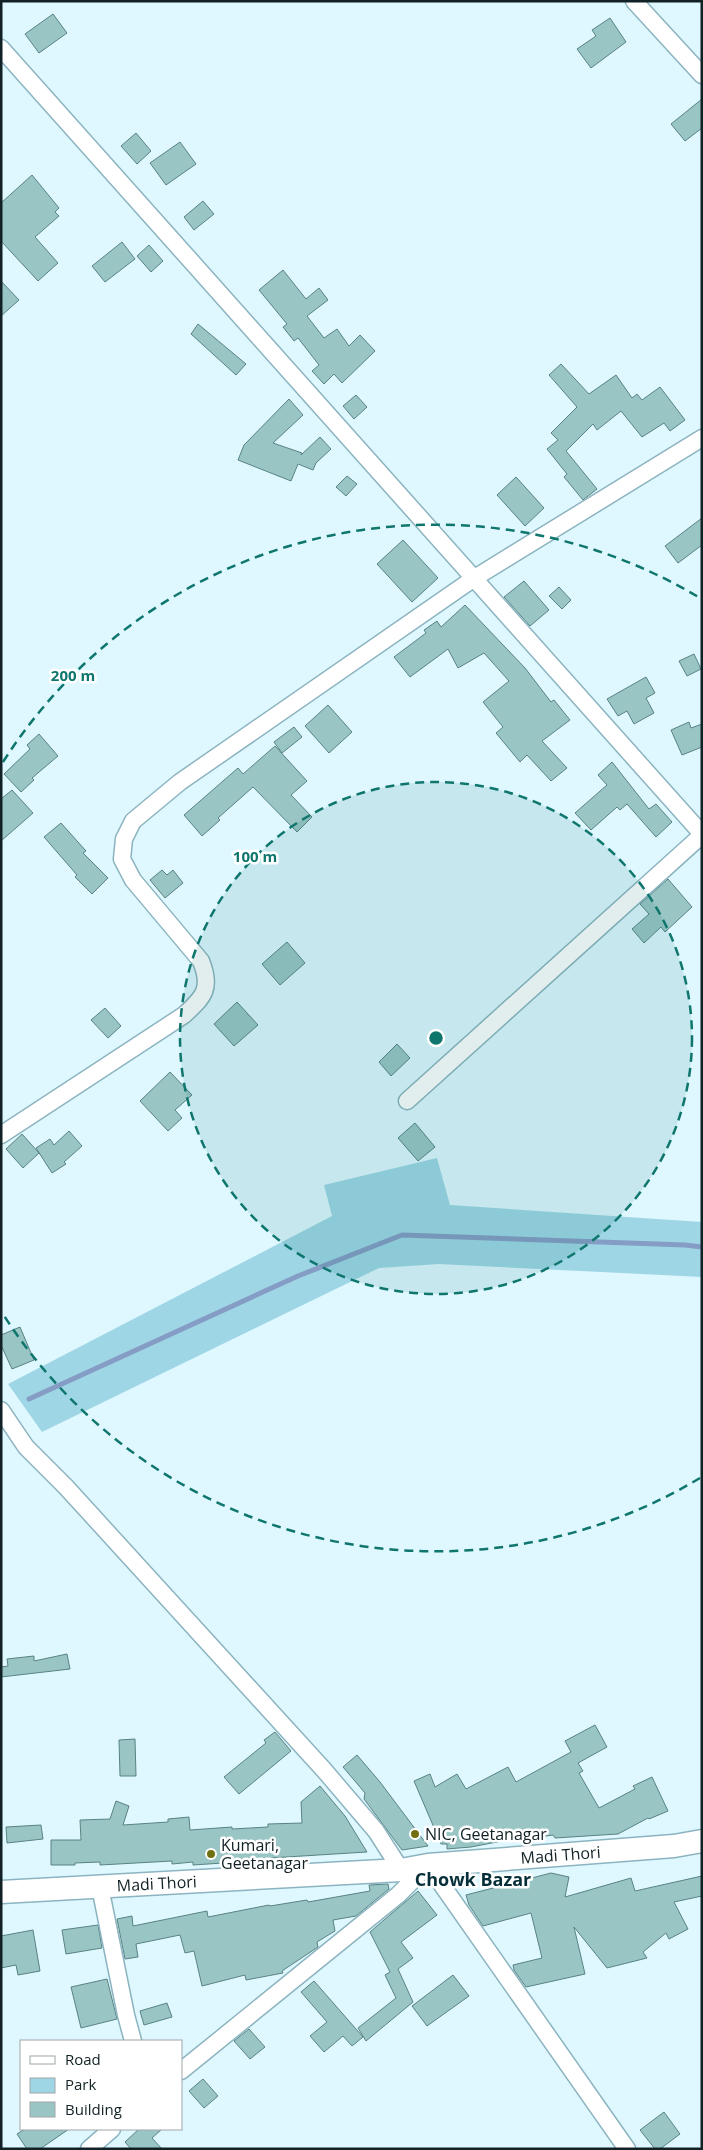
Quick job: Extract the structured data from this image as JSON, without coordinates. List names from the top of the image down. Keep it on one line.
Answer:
{"streets":{"main road":["Madi Thori"]},"districts":["Chowk Bazar"],"places":["NIC, Geetanagar","Kumari, Geetanagar"],"legend":["Road","Park","Building"],"rings":["200 m","100 m"]}
